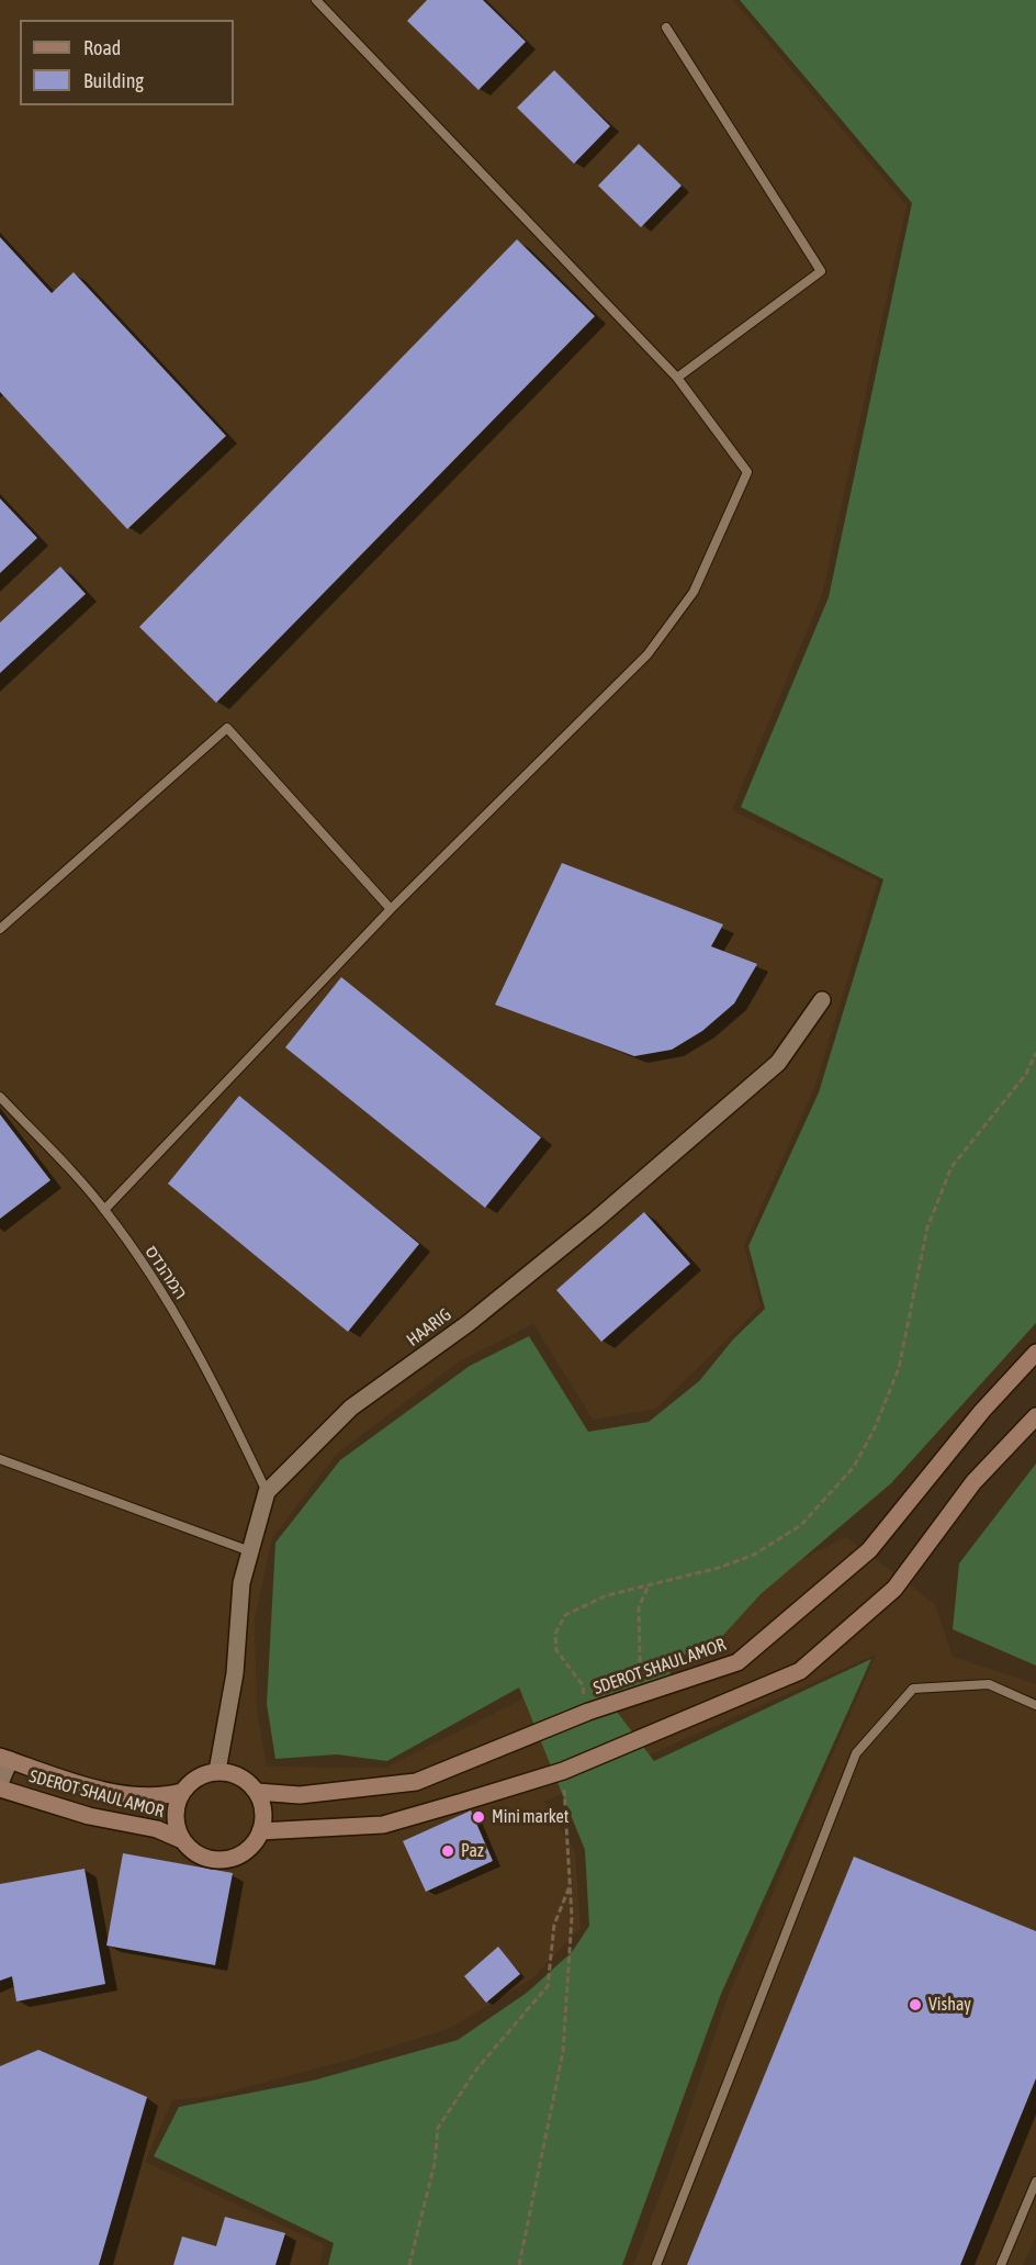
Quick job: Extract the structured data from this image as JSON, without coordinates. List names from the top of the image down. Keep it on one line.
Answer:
{"streets":{"street":["HAARIG","SDEROT SHAUL AMOR"],"lane":["המהנדס"]},"crossings":[["המהנדס","HAARIG"]],"places":["Mini market","Paz","Vishay"],"legend":["Road","Building"]}
